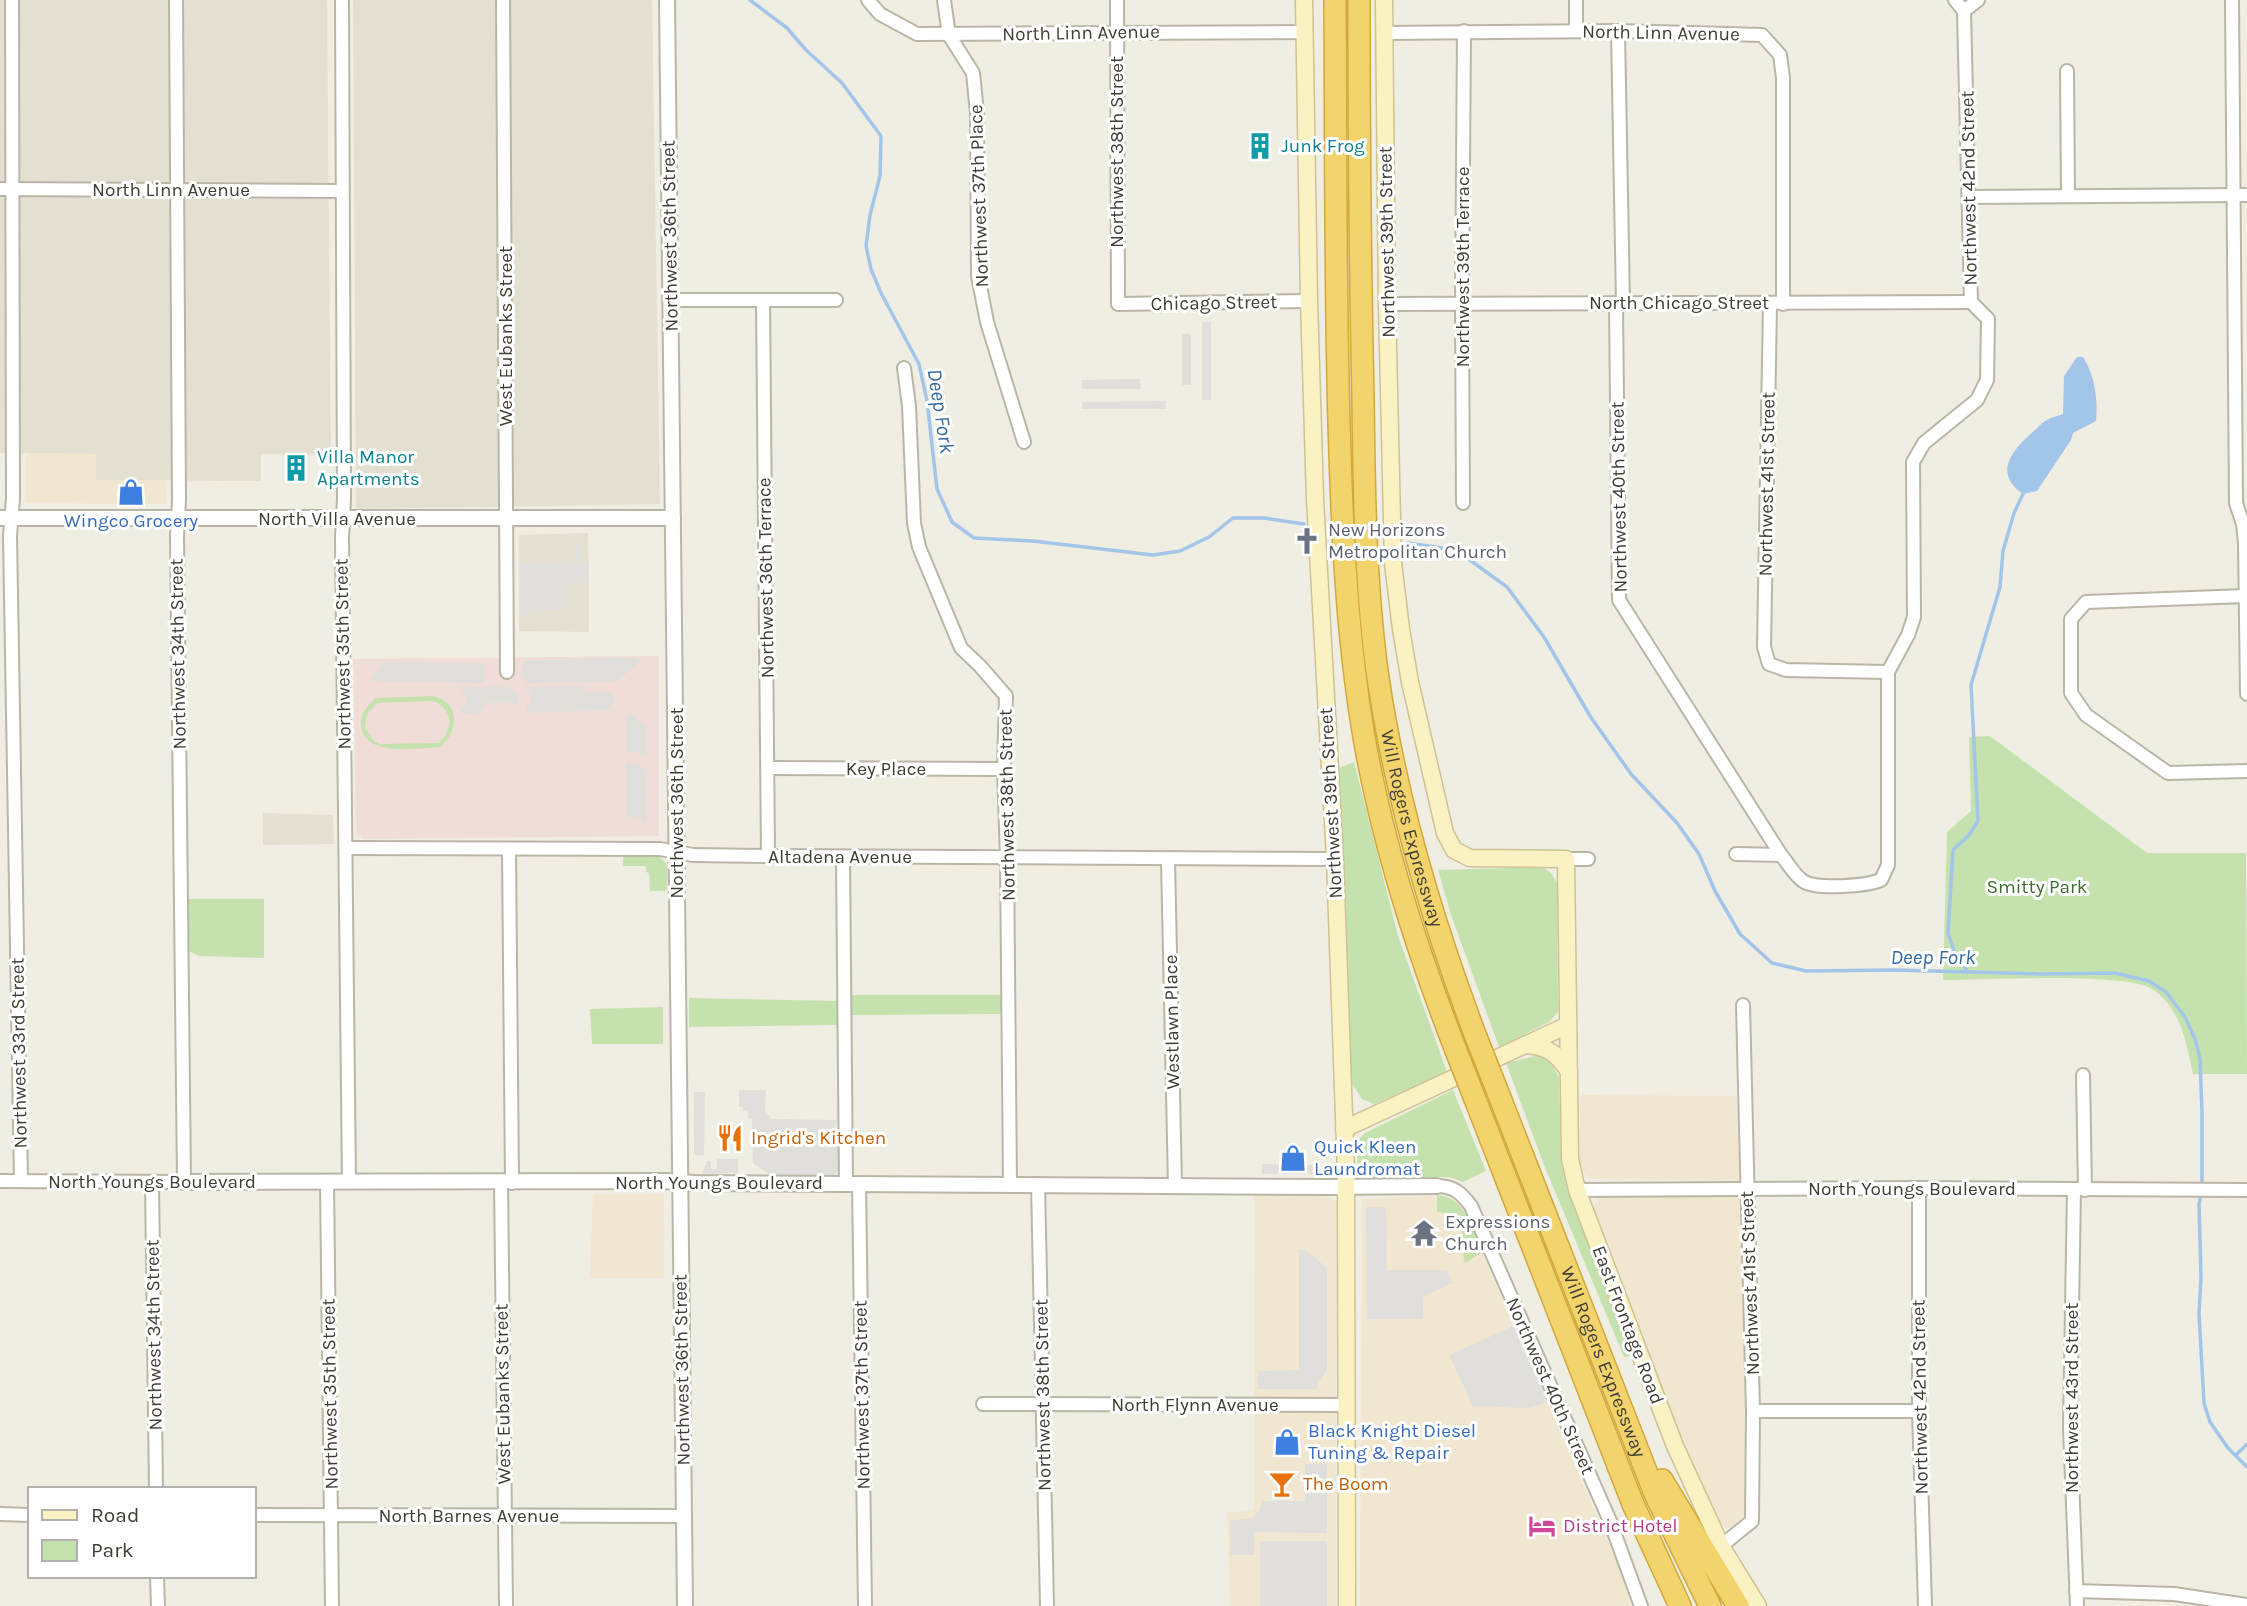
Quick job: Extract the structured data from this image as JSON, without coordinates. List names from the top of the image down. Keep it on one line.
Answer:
{"streets":{"highway":["Will Rogers Expressway"],"main road":["Northwest 39th Street","East Frontage Road"],"street":["North Linn Avenue","Northwest 38th Street","Northwest 42nd Street","Northwest 37th Place","Northwest 36th Street","Northwest 39th Terrace","Chicago Street","North Chicago Street","West Eubanks Street","Northwest 41st Street","Northwest 40th Street","North Villa Avenue","Northwest 36th Terrace","Northwest 34th Street","Northwest 35th Street","Key Place","Altadena Avenue","Westlawn Place","Northwest 33rd Street","North Youngs Boulevard","Northwest 37th Street","Northwest 43rd Street","North Flynn Avenue","North Barnes Avenue"]},"crossings":[["North Linn Avenue","Northwest 38th Street"],["North Linn Avenue","Northwest 37th Place"],["North Linn Avenue","Northwest 39th Street"],["North Linn Avenue","Northwest 39th Terrace"],["North Linn Avenue","Northwest 41st Street"],["North Linn Avenue","Northwest 40th Street"],["North Linn Avenue","Northwest 34th Street"],["North Linn Avenue","Northwest 35th Street"],["North Linn Avenue","Northwest 33rd Street"],["Northwest 38th Street","Chicago Street"],["Northwest 38th Street","Key Place"],["Northwest 38th Street","Altadena Avenue"],["Northwest 38th Street","North Youngs Boulevard"],["Northwest 38th Street","North Flynn Avenue"],["Northwest 42nd Street","North Chicago Street"],["Northwest 42nd Street","Northwest 41st Street"],["Northwest 42nd Street","Northwest 40th Street"],["Northwest 42nd Street","North Youngs Boulevard"],["Northwest 36th Street","North Villa Avenue"],["Northwest 36th Street","Altadena Avenue"],["Northwest 36th Street","North Youngs Boulevard"],["Northwest 36th Street","North Barnes Avenue"],["Northwest 39th Street","Chicago Street"],["Northwest 39th Street","North Chicago Street"],["Northwest 39th Street","Altadena Avenue"],["Northwest 39th Street","North Youngs Boulevard"],["Northwest 39th Street","North Flynn Avenue"],["Northwest 39th Terrace","North Chicago Street"],["North Chicago Street","Northwest 41st Street"],["North Chicago Street","Northwest 40th Street"],["West Eubanks Street","North Villa Avenue"],["West Eubanks Street","Altadena Avenue"],["West Eubanks Street","North Youngs Boulevard"],["West Eubanks Street","North Barnes Avenue"],["Northwest 41st Street","North Youngs Boulevard"],["Northwest 41st Street","East Frontage Road"],["Northwest 40th Street","North Youngs Boulevard"],["North Villa Avenue","Northwest 34th Street"],["North Villa Avenue","Northwest 35th Street"],["North Villa Avenue","Northwest 33rd Street"],["Northwest 36th Terrace","Key Place"],["Northwest 36th Terrace","Altadena Avenue"],["Northwest 34th Street","North Youngs Boulevard"],["Northwest 35th Street","Altadena Avenue"],["Northwest 35th Street","North Youngs Boulevard"],["Northwest 35th Street","North Barnes Avenue"],["Altadena Avenue","Westlawn Place"],["Altadena Avenue","Northwest 37th Street"],["Westlawn Place","North Youngs Boulevard"],["Northwest 33rd Street","North Youngs Boulevard"],["North Youngs Boulevard","East Frontage Road"],["North Youngs Boulevard","Northwest 37th Street"],["North Youngs Boulevard","Northwest 43rd Street"]],"water":["Deep Fork"],"parks":["Smitty Park"],"places":{"building":["Junk Frog","Villa Manor Apartments"],"shop":["Wingco Grocery","Quick Kleen Laundromat","Black Knight Diesel Tuning & Repair"],"church":["New Horizons Metropolitan Church"],"restaurant":["Ingrid's Kitchen"],"temple":["Expressions Church"],"bar":["The Boom"],"hotel":["District Hotel"]},"legend":["Road","Park"]}
